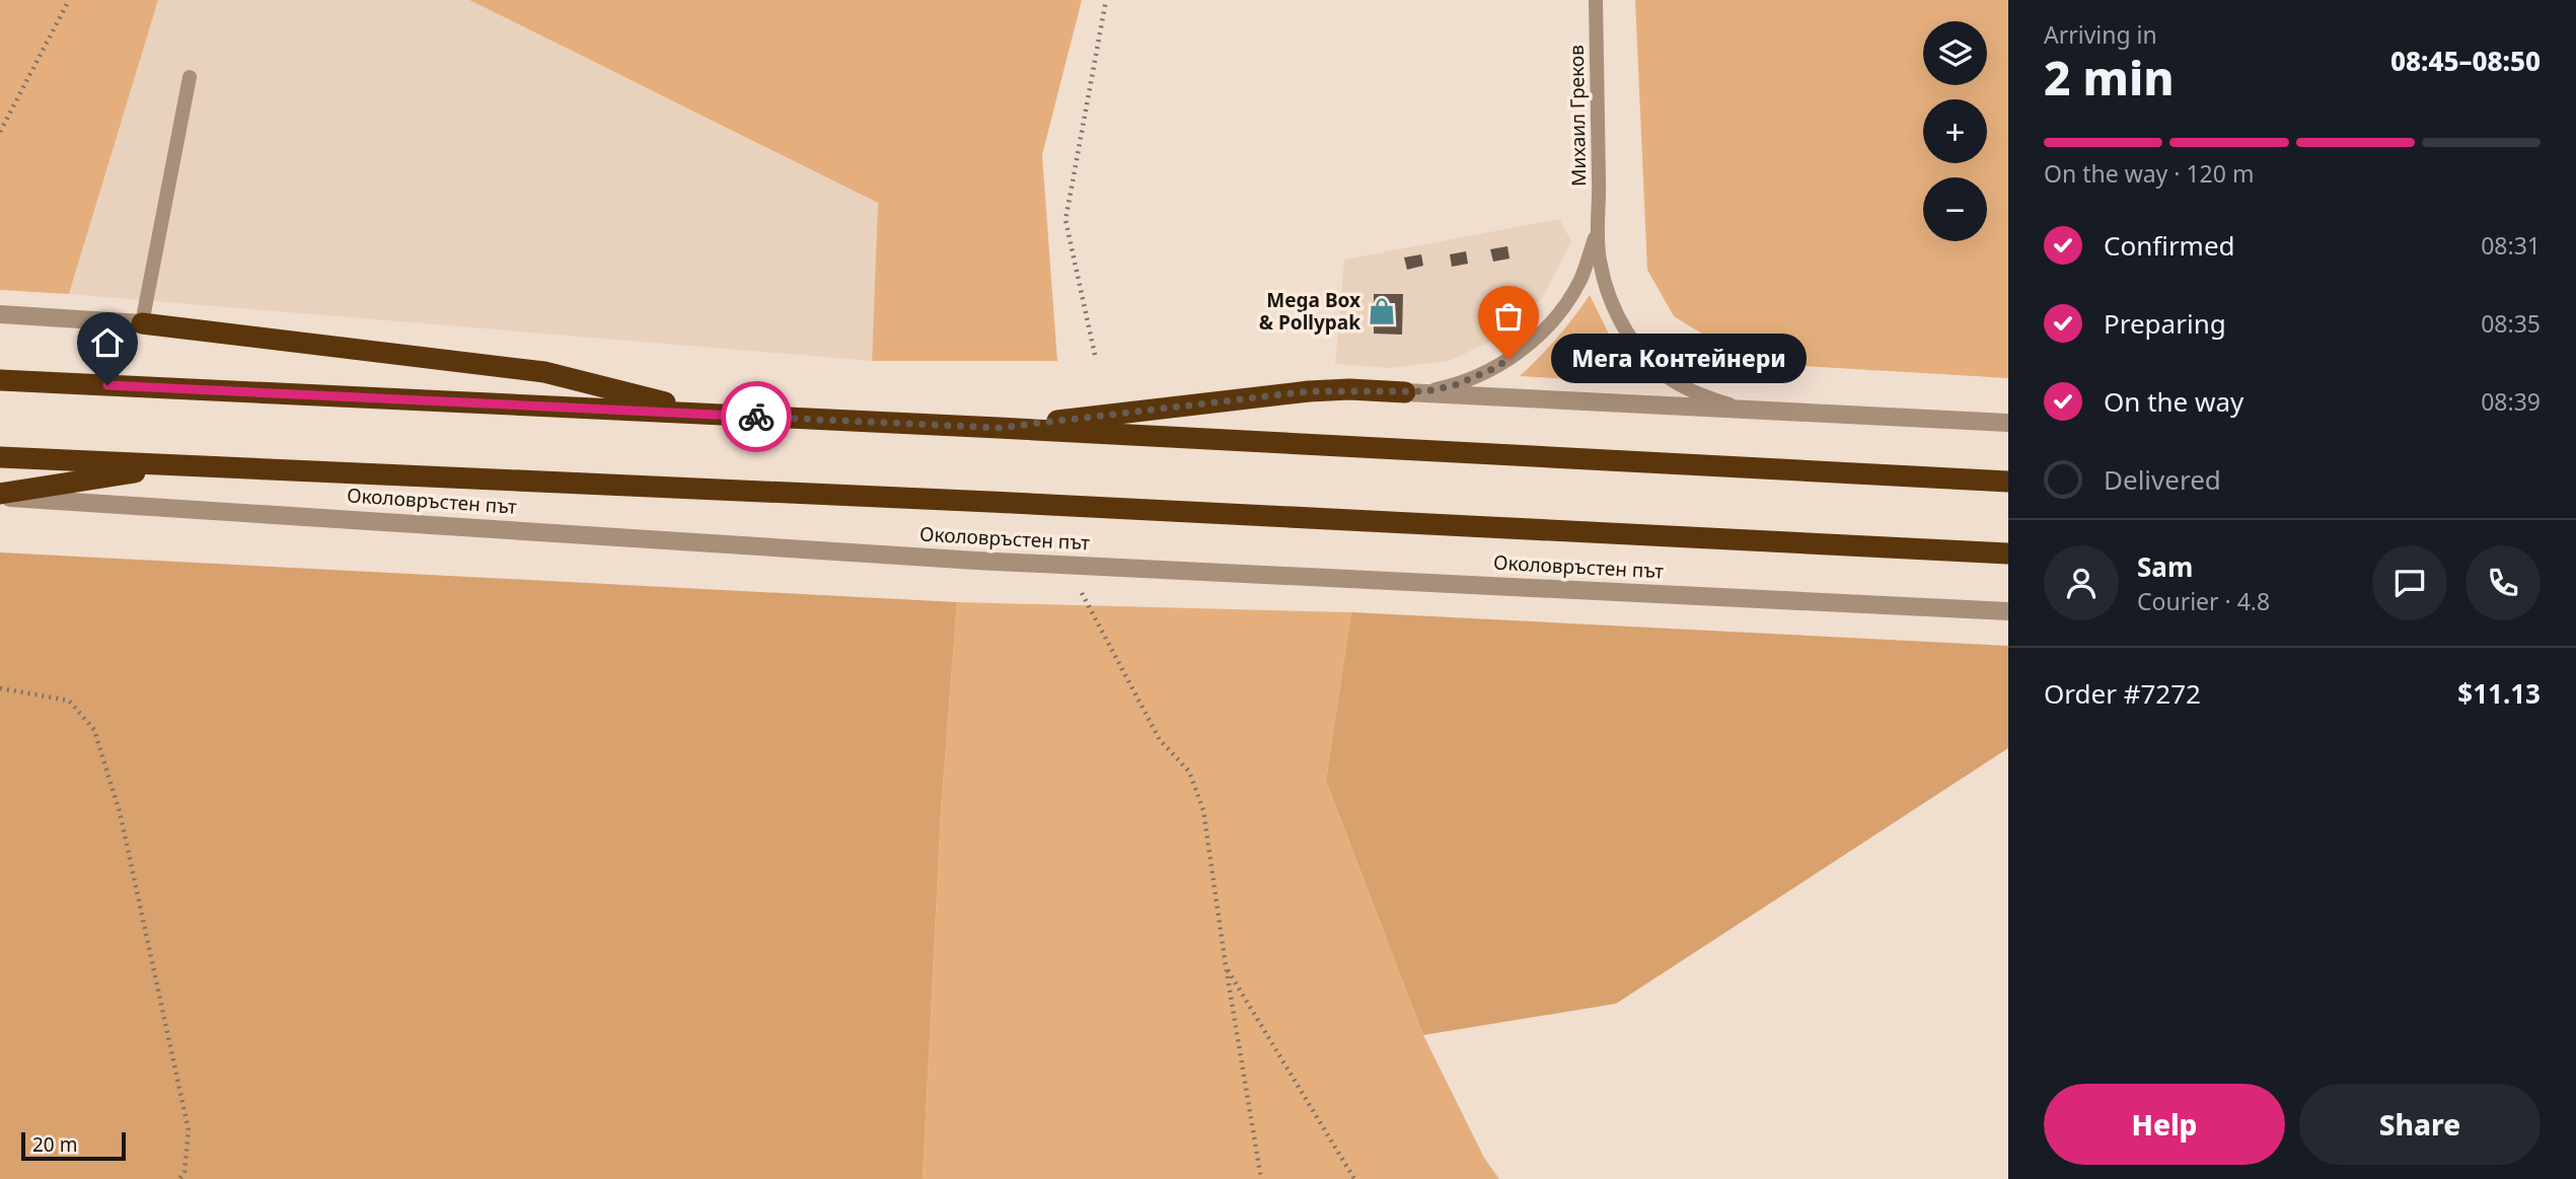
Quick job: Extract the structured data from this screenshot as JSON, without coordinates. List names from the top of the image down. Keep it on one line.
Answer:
{"streets":{"highway":["Околовръстен път"],"lane":["Михаил Греков"]},"places":{"shop":["Mega Box & Pollypak"],"other":["Мега Контейнери"]},"scale_bar":"20 m","page":{"heading":["2 min","Arriving in","08:45–08:50"],"panel":["Sam","Courier · 4.8","Order #7272","$11.13"],"map_buttons":["+","−"],"bar":"On the way · 120 m","list":[["Confirmed","08:31"],["Preparing","08:35"],["On the way","08:39"],"Delivered"],"bubble":"Мега Контейнери","buttons":["Help","Share"],"scale":"20 m"}}
